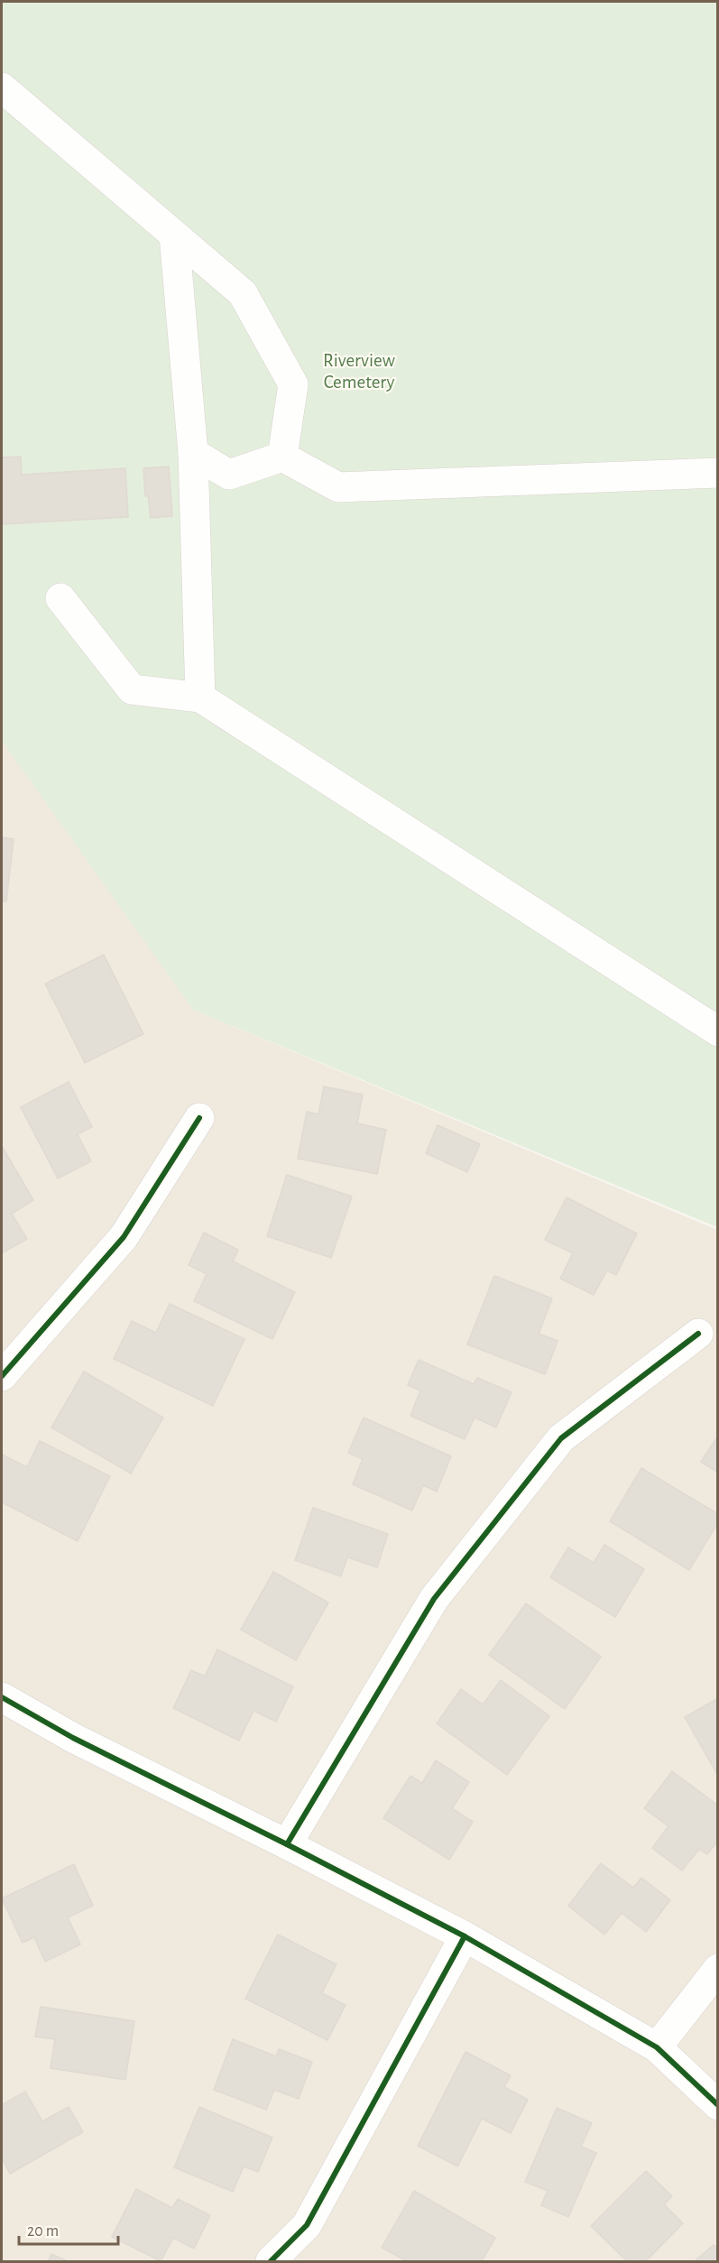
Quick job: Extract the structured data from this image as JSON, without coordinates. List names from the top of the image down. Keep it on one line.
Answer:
{"parks":["Riverview Cemetery"],"scale_bar":"20 m"}
